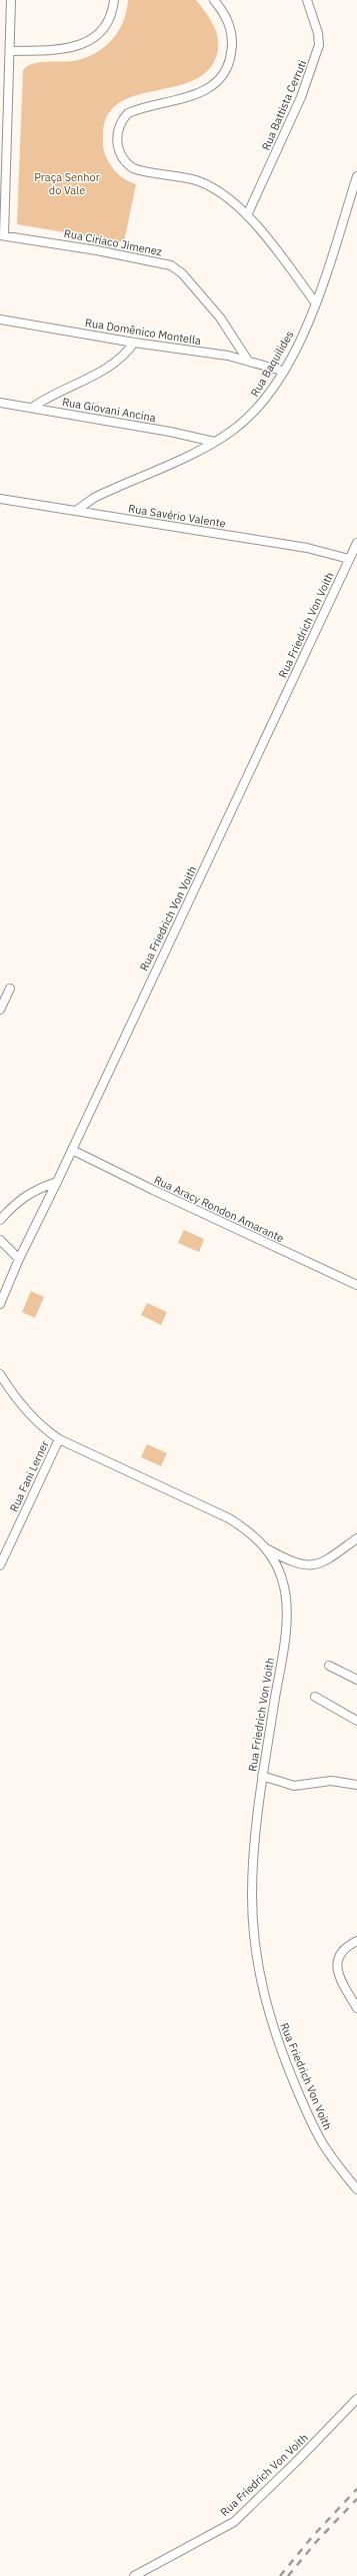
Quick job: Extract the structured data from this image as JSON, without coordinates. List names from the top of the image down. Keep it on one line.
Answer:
{"streets":{"street":["Rua Battista Cerruti","Rua Ciríaco Jimenez","Rua Domênico Montella","Rua Baquilides","Rua Giovani Ancina","Rua Savério Valente","Rua Friedrich Von Voith","Rua Aracy Rondon Amarante","Rua Fani Lerner"]},"crossings":[["Rua Ciríaco Jimenez","Rua Domênico Montella"],["Rua Domênico Montella","Rua Baquilides"],["Rua Baquilides","Rua Giovani Ancina"],["Rua Baquilides","Rua Savério Valente"],["Rua Savério Valente","Rua Friedrich Von Voith"],["Rua Friedrich Von Voith","Rua Aracy Rondon Amarante"],["Rua Friedrich Von Voith","Rua Fani Lerner"]],"parks":["Praça Senhor do Vale"]}
